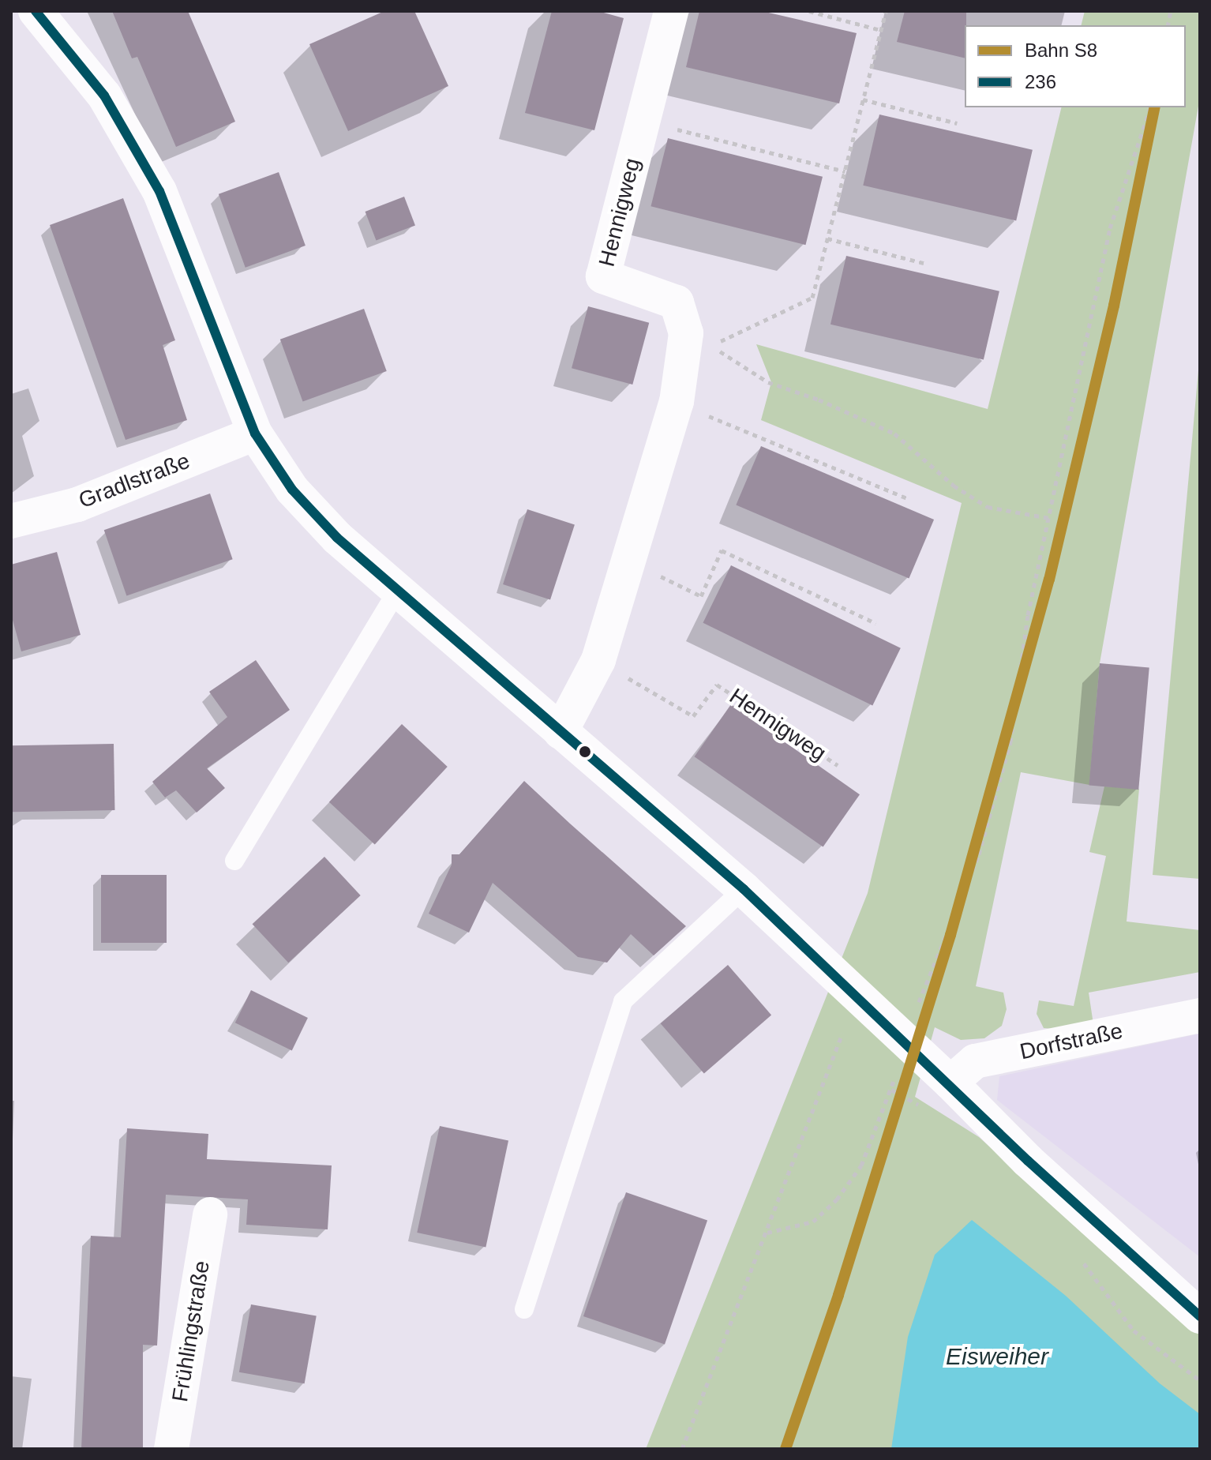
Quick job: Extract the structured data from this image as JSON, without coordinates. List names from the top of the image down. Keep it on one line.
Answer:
{"streets":{"street":["Hennigweg","Gradlstraße","Dorfstraße","Frühlingstraße"]},"water":["Eisweiher"],"lines":["transit line 236","rail line S8"],"legend":["Bahn S8","236"]}
